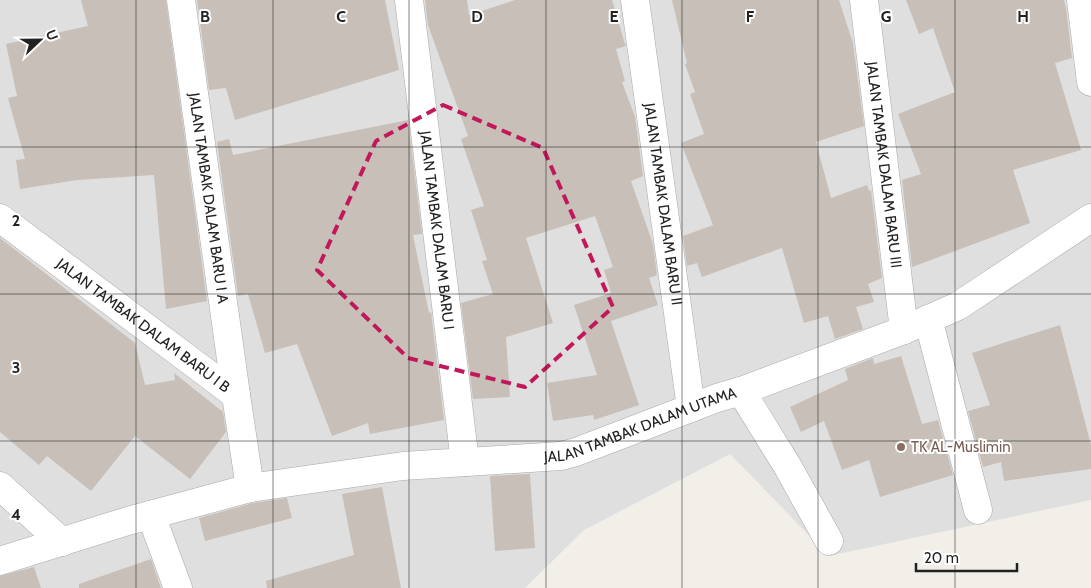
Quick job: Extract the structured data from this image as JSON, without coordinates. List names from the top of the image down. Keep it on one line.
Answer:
{"streets":{"street":["JALAN TAMBAK DALAM BARU III","JALAN TAMBAK DALAM BARU I A","JALAN TAMBAK DALAM BARU II","JALAN TAMBAK DALAM BARU I","JALAN TAMBAK DALAM BARU I B","JALAN TAMBAK DALAM UTAMA"]},"crossings":[["JALAN TAMBAK DALAM BARU III","JALAN TAMBAK DALAM UTAMA"],["JALAN TAMBAK DALAM BARU I A","JALAN TAMBAK DALAM BARU I B"],["JALAN TAMBAK DALAM BARU II","JALAN TAMBAK DALAM UTAMA"],["JALAN TAMBAK DALAM BARU I","JALAN TAMBAK DALAM UTAMA"],["JALAN TAMBAK DALAM BARU I B","JALAN TAMBAK DALAM UTAMA"]],"places":["TK AL-Muslimin"],"scale_bar":"20 m","north":"right","grid":{"columns":["B","C","D","E","F","G","H"],"rows":["2","3","4"]}}
